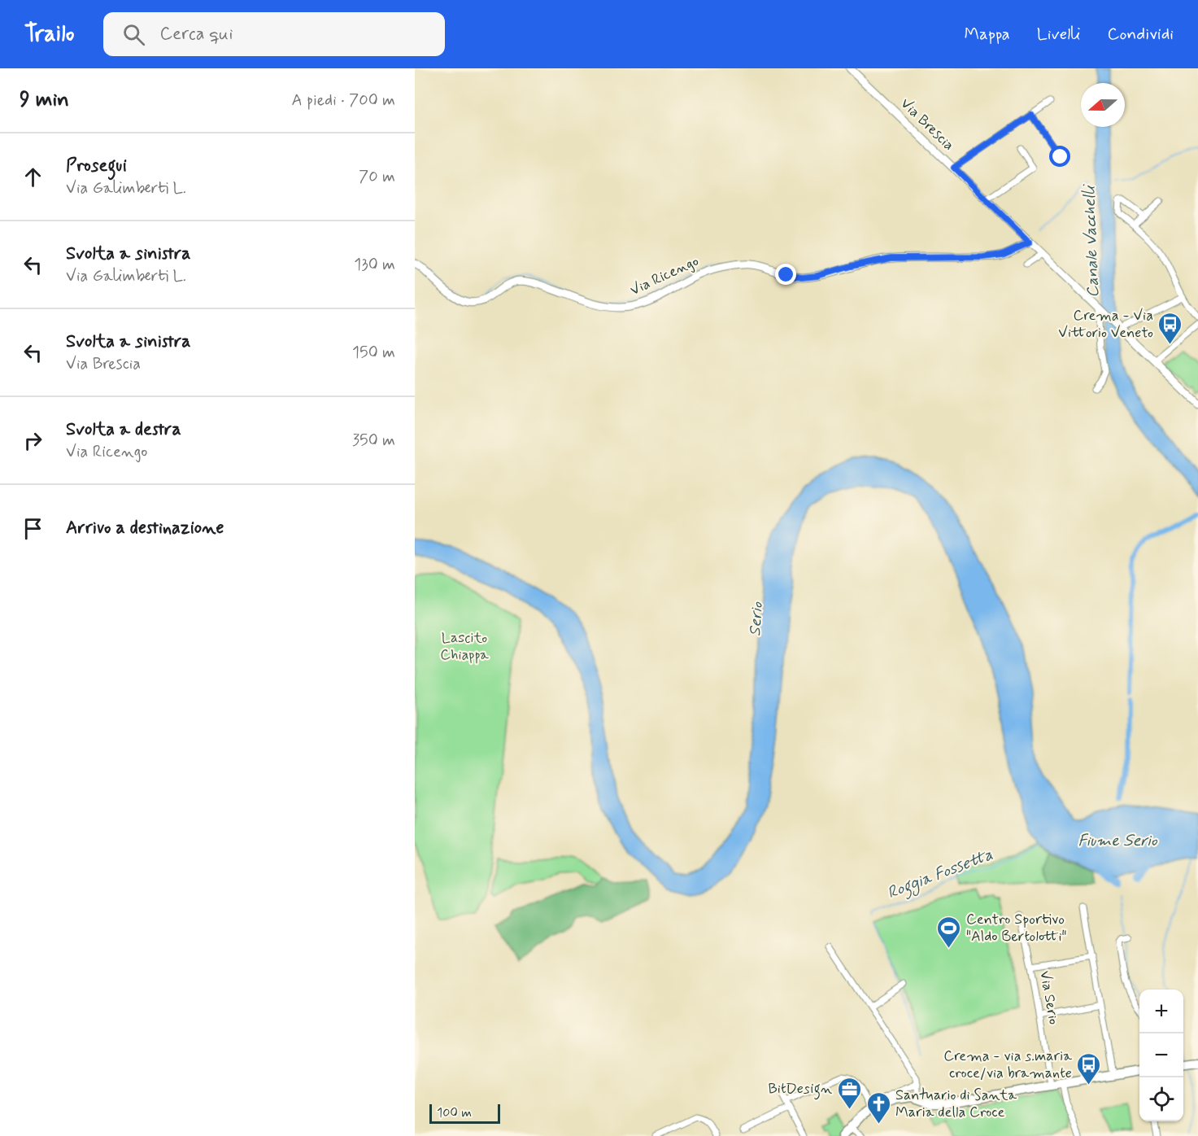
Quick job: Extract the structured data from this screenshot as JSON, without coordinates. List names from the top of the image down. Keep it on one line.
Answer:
{"streets":{"street":["Via Brescia","Via Ricengo","Via Serio"]},"crossings":[["Via Brescia","Via Ricengo"]],"water":["Canale Vacchelli","Serio","Fiume Serio","Roggia Fossetta"],"parks":["Lascito Chiappa"],"places":{"bus stop":["Crema - Via Vittorio Veneto","Crema - via s.maria croce/via bramante"],"sports":["Centro Sportivo \"Aldo Bertolotti\""],"office":["BitDesign"],"church":["Santuario di Santa Maria della Croce"]},"scale_bar":"100 m","north":"left","page":{"header":"Trailo","search":"Cerca qui","nav":["Mappa","Livelli","Condividi"],"heading":["9 min","A piedi · 700 m"],"list":[["Prosegui","Via Galimberti L.","70 m"],["Svolta a sinistra","Via Galimberti L.","130 m"],["Svolta a sinistra","Via Brescia","150 m"],["Svolta a destra","Via Ricengo","350 m"],"Arrivo a destinazione"],"map_buttons":["+","−"],"scale":"100 m"}}
